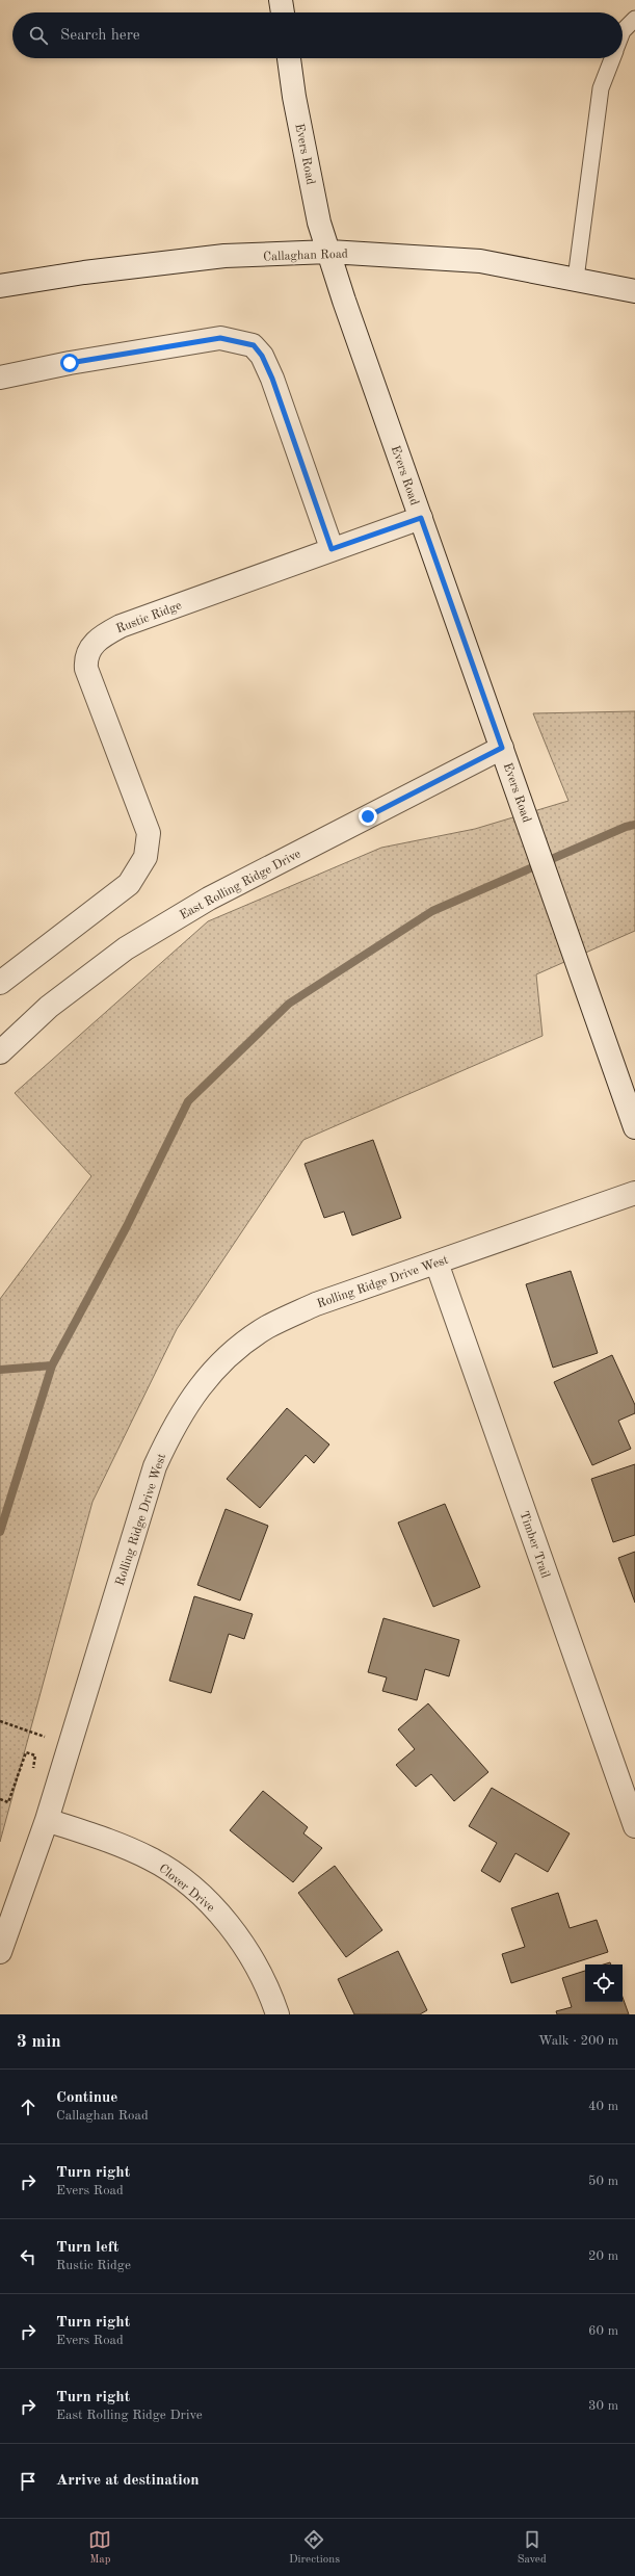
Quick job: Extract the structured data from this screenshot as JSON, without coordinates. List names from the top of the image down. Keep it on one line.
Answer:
{"streets":{"street":["Evers Road","Callaghan Road","Rustic Ridge","East Rolling Ridge Drive","Rolling Ridge Drive West","Timber Trail","Clover Drive"]},"crossings":[["Evers Road","Callaghan Road"],["Evers Road","Rustic Ridge"],["Evers Road","East Rolling Ridge Drive"],["Rolling Ridge Drive West","Timber Trail"],["Rolling Ridge Drive West","Clover Drive"]],"page":{"search":"Search here","heading":["3 min","Walk · 200 m"],"list":[["Continue","Callaghan Road","40 m"],["Turn right","Evers Road","50 m"],["Turn left","Rustic Ridge","20 m"],["Turn right","Evers Road","60 m"],["Turn right","East Rolling Ridge Drive","30 m"],"Arrive at destination"],"nav":["Map","Directions","Saved"]}}
